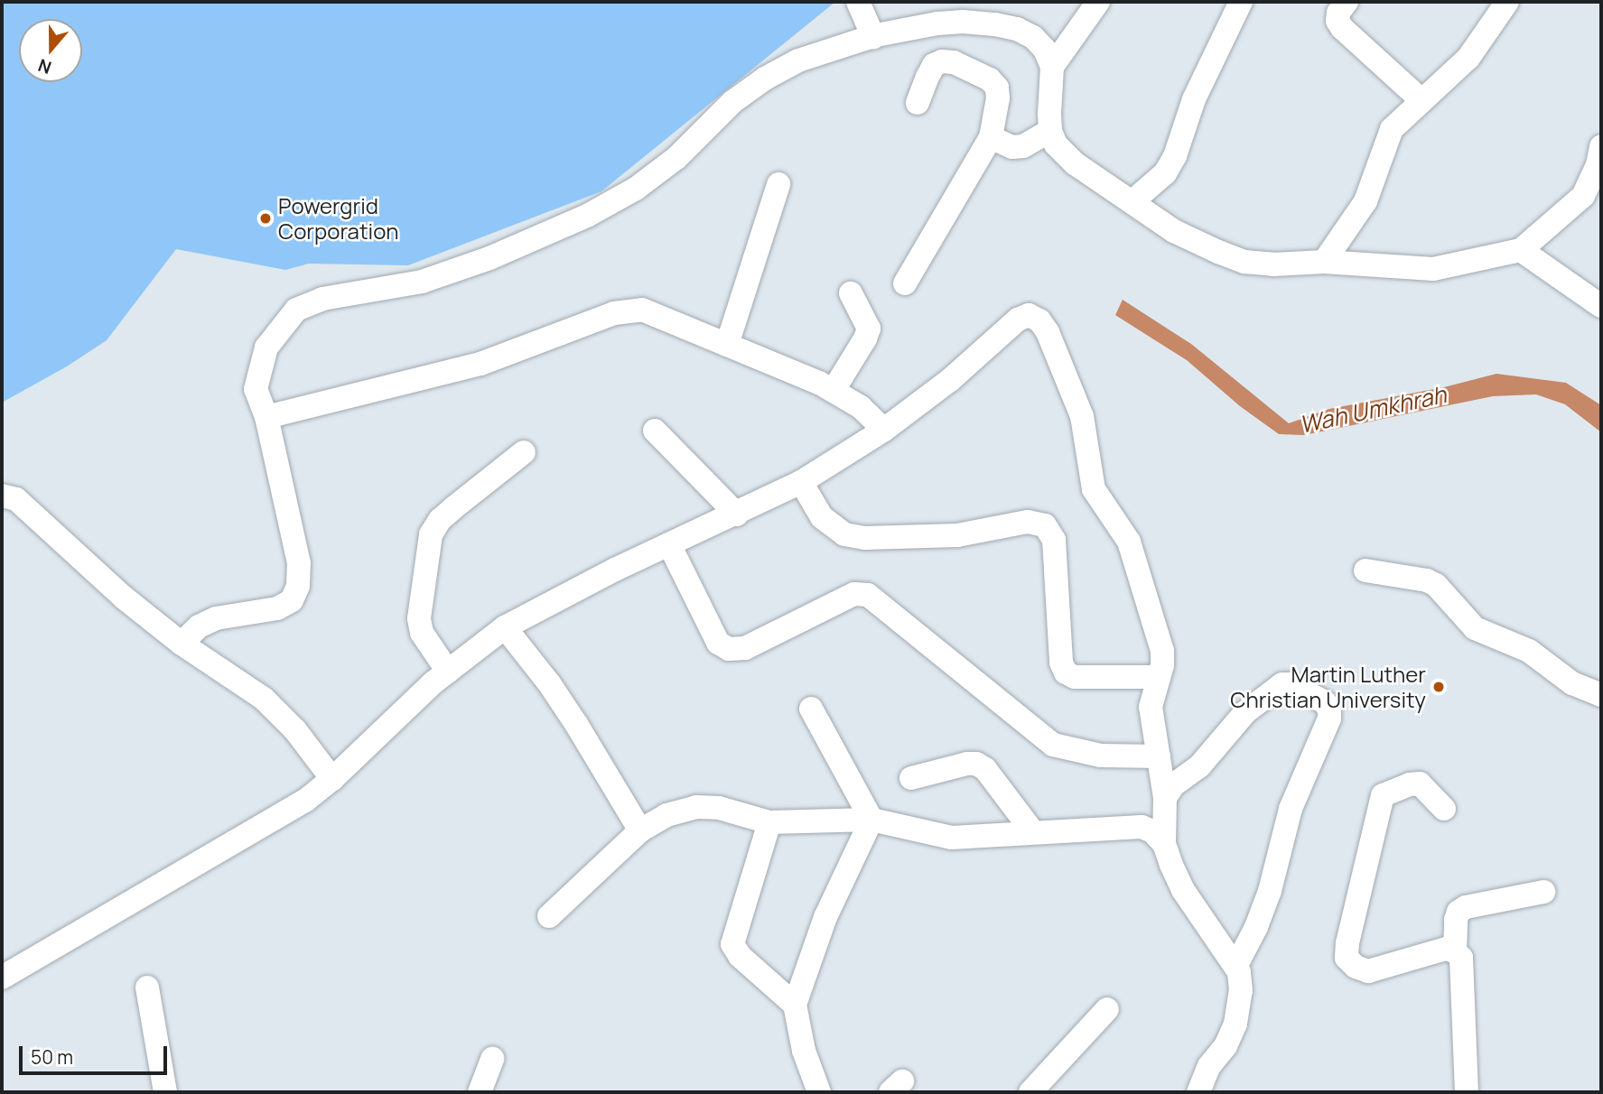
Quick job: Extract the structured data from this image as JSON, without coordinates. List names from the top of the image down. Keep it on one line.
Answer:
{"water":["Wah Umkhrah"],"places":["Powergrid Corporation","Martin Luther Christian University"],"scale_bar":"50 m","north":"bottom"}
